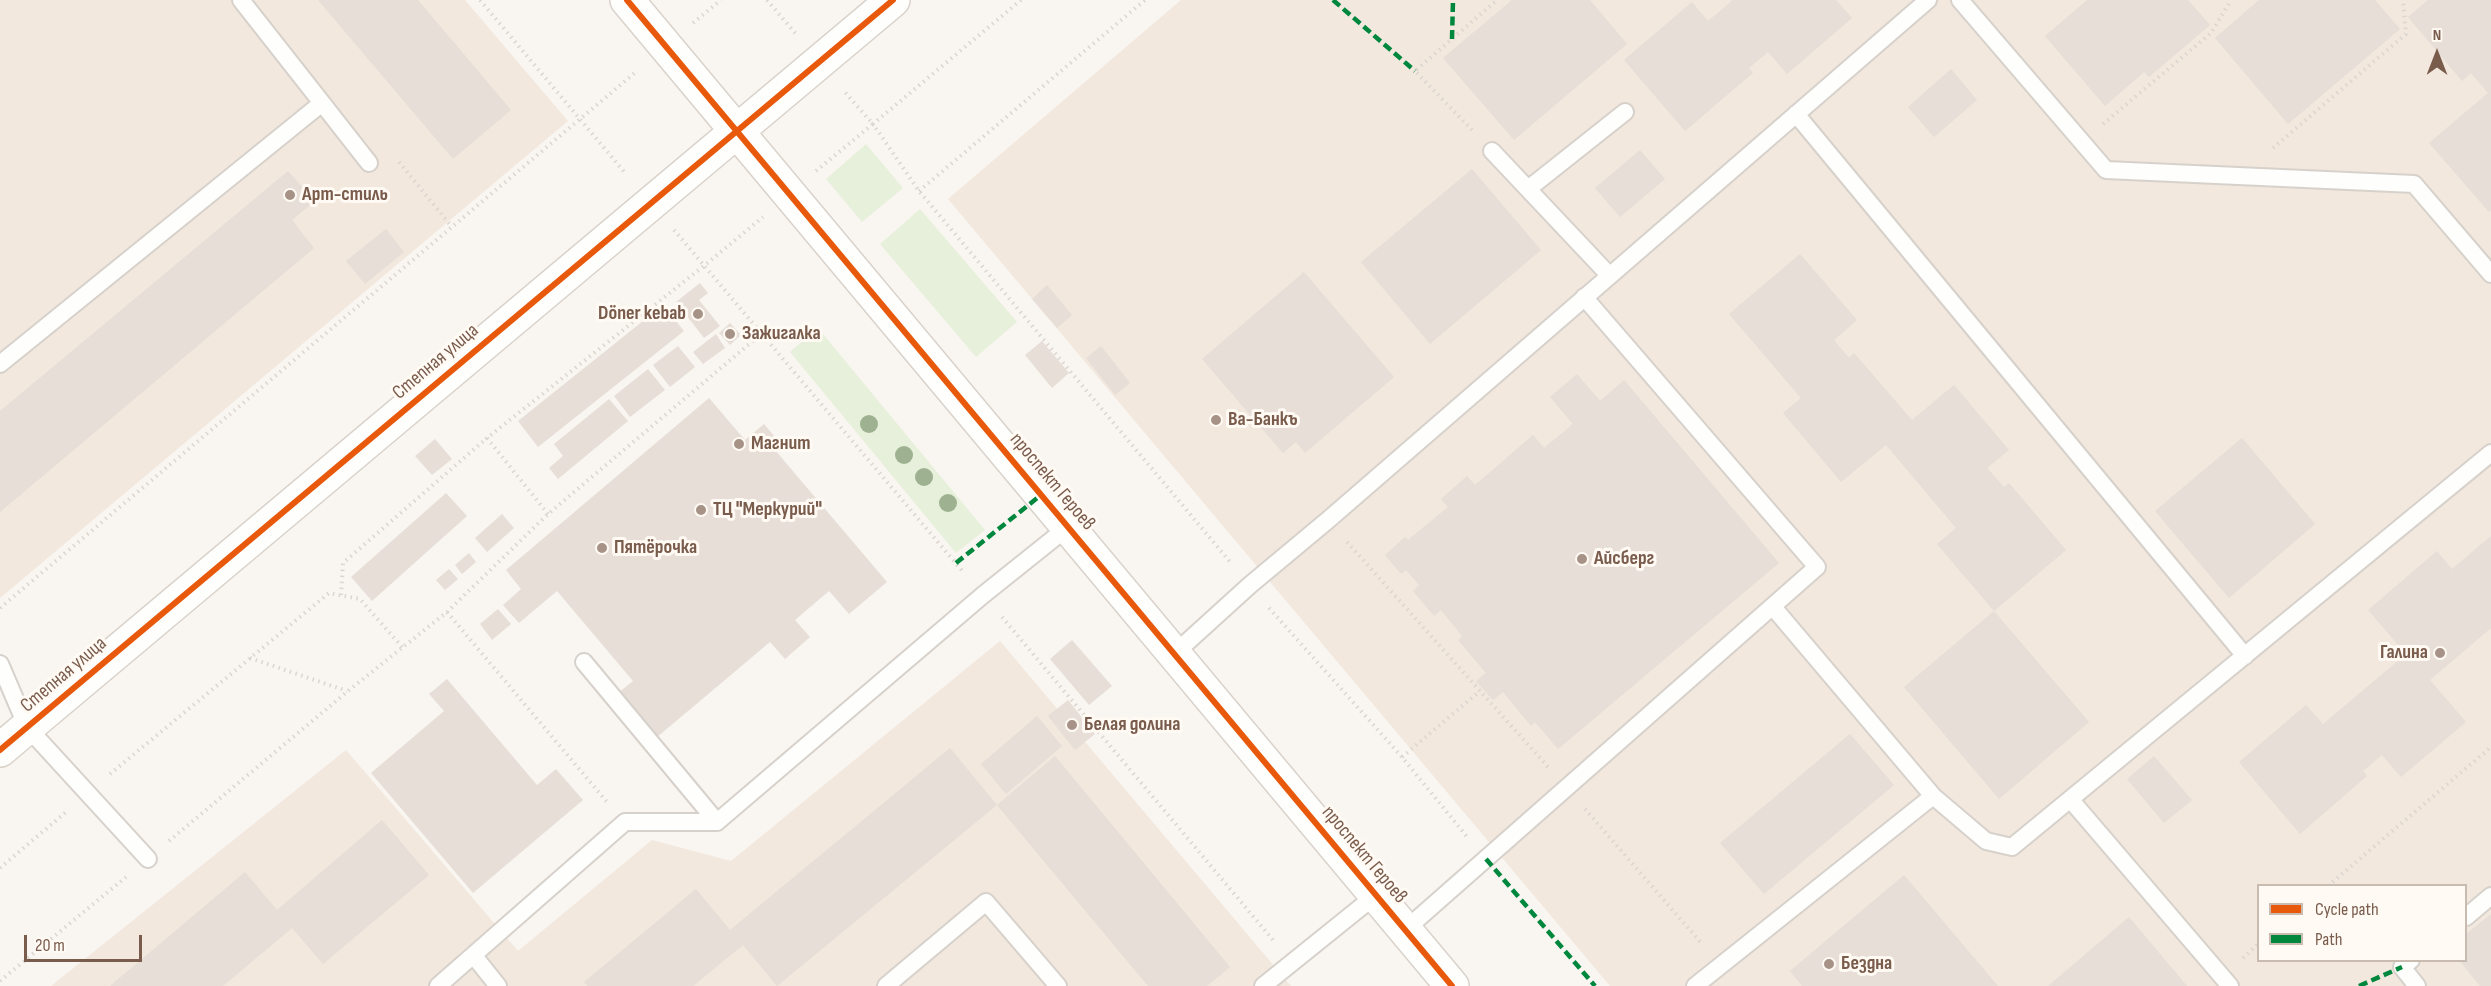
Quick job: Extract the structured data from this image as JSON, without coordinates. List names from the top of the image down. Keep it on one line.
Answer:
{"streets":{"street":["Степная улица","проспект Героев"]},"crossings":[["Степная улица","проспект Героев"]],"places":["Арт-стиль","Döner kebab","Зажигалка","Ва-Банкъ","Магнит","ТЦ \"Меркурий\"","Пятёрочка","Айсберг","Галина","Белая долина","Бездна"],"legend":["Cycle path","Path"],"scale_bar":"20 m","north":"top"}
